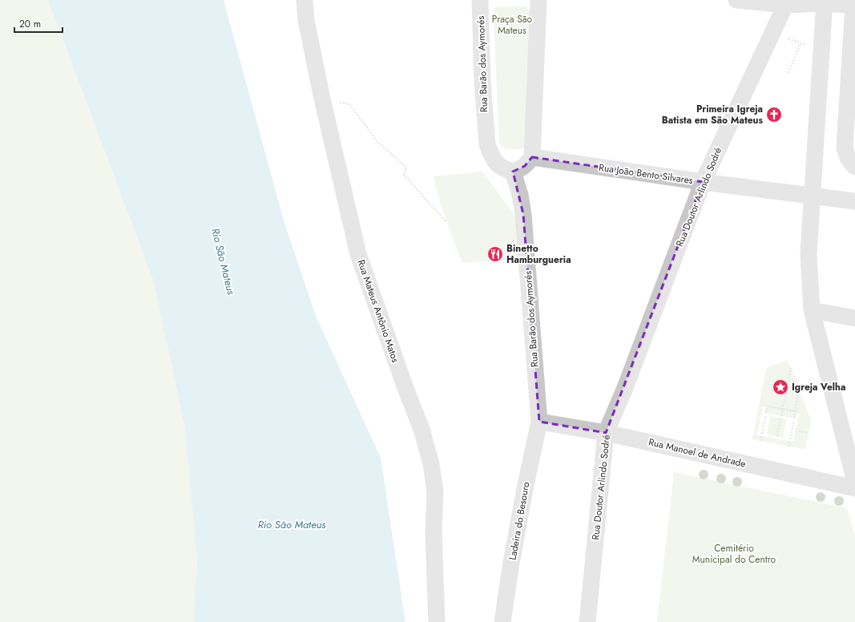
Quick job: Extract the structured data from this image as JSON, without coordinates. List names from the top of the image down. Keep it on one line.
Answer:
{"streets":{"street":["Rua Barão dos Aymorés","Rua João Bento Silvares","Rua Doutor Arlindo Sodré","Rua Mateus Antônio Matos","Rua Manoel de Andrade","Ladeira do Besouro"]},"crossings":[["Rua Barão dos Aymorés","Rua Manoel de Andrade"],["Rua Barão dos Aymorés","Ladeira do Besouro"],["Rua João Bento Silvares","Rua Doutor Arlindo Sodré"],["Rua Doutor Arlindo Sodré","Rua Manoel de Andrade"],["Rua Manoel de Andrade","Ladeira do Besouro"]],"water":["Rio São Mateus"],"parks":["Praça São Mateus","Cemitério Municipal do Centro"],"places":{"church":["Primeira Igreja Batista em São Mateus"],"restaurant":["Binetto Hamburgueria"],"place":["Igreja Velha"]},"scale_bar":"20 m"}
